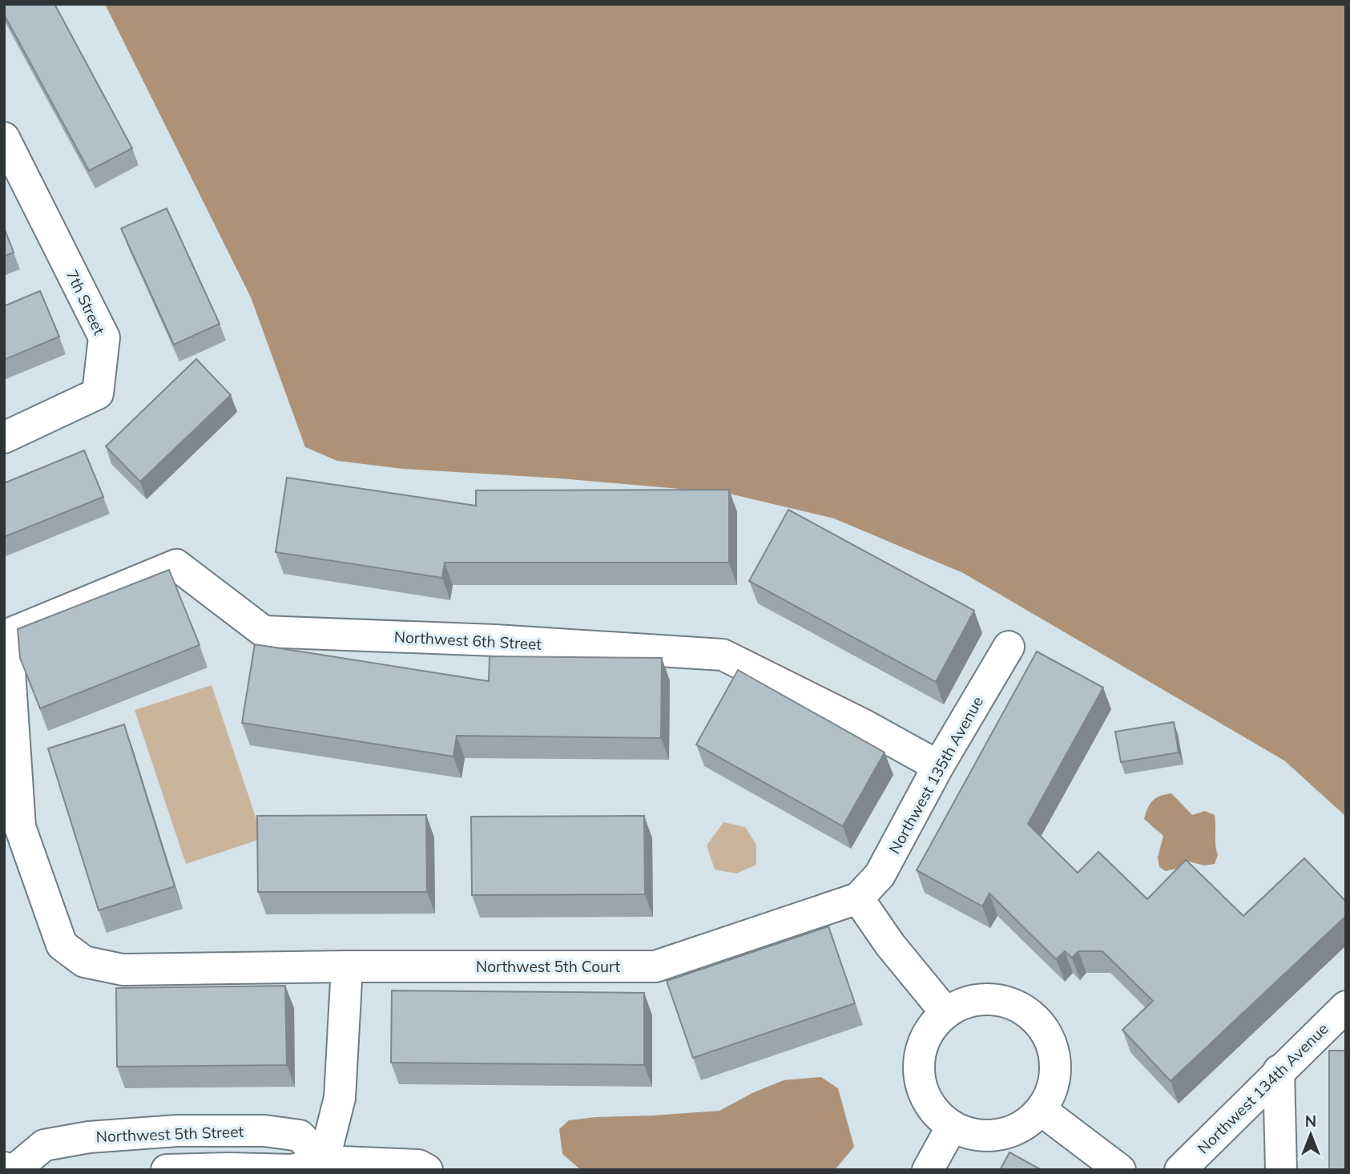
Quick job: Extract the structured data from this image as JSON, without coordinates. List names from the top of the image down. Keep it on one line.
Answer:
{"streets":{"street":["7th Street","Northwest 6th Street","Northwest 135th Avenue","Northwest 5th Court","Northwest 134th Avenue","Northwest 5th Street"]},"crossings":[["Northwest 6th Street","Northwest 135th Avenue"],["Northwest 6th Street","Northwest 5th Court"],["Northwest 135th Avenue","Northwest 5th Court"]],"north":"top"}
